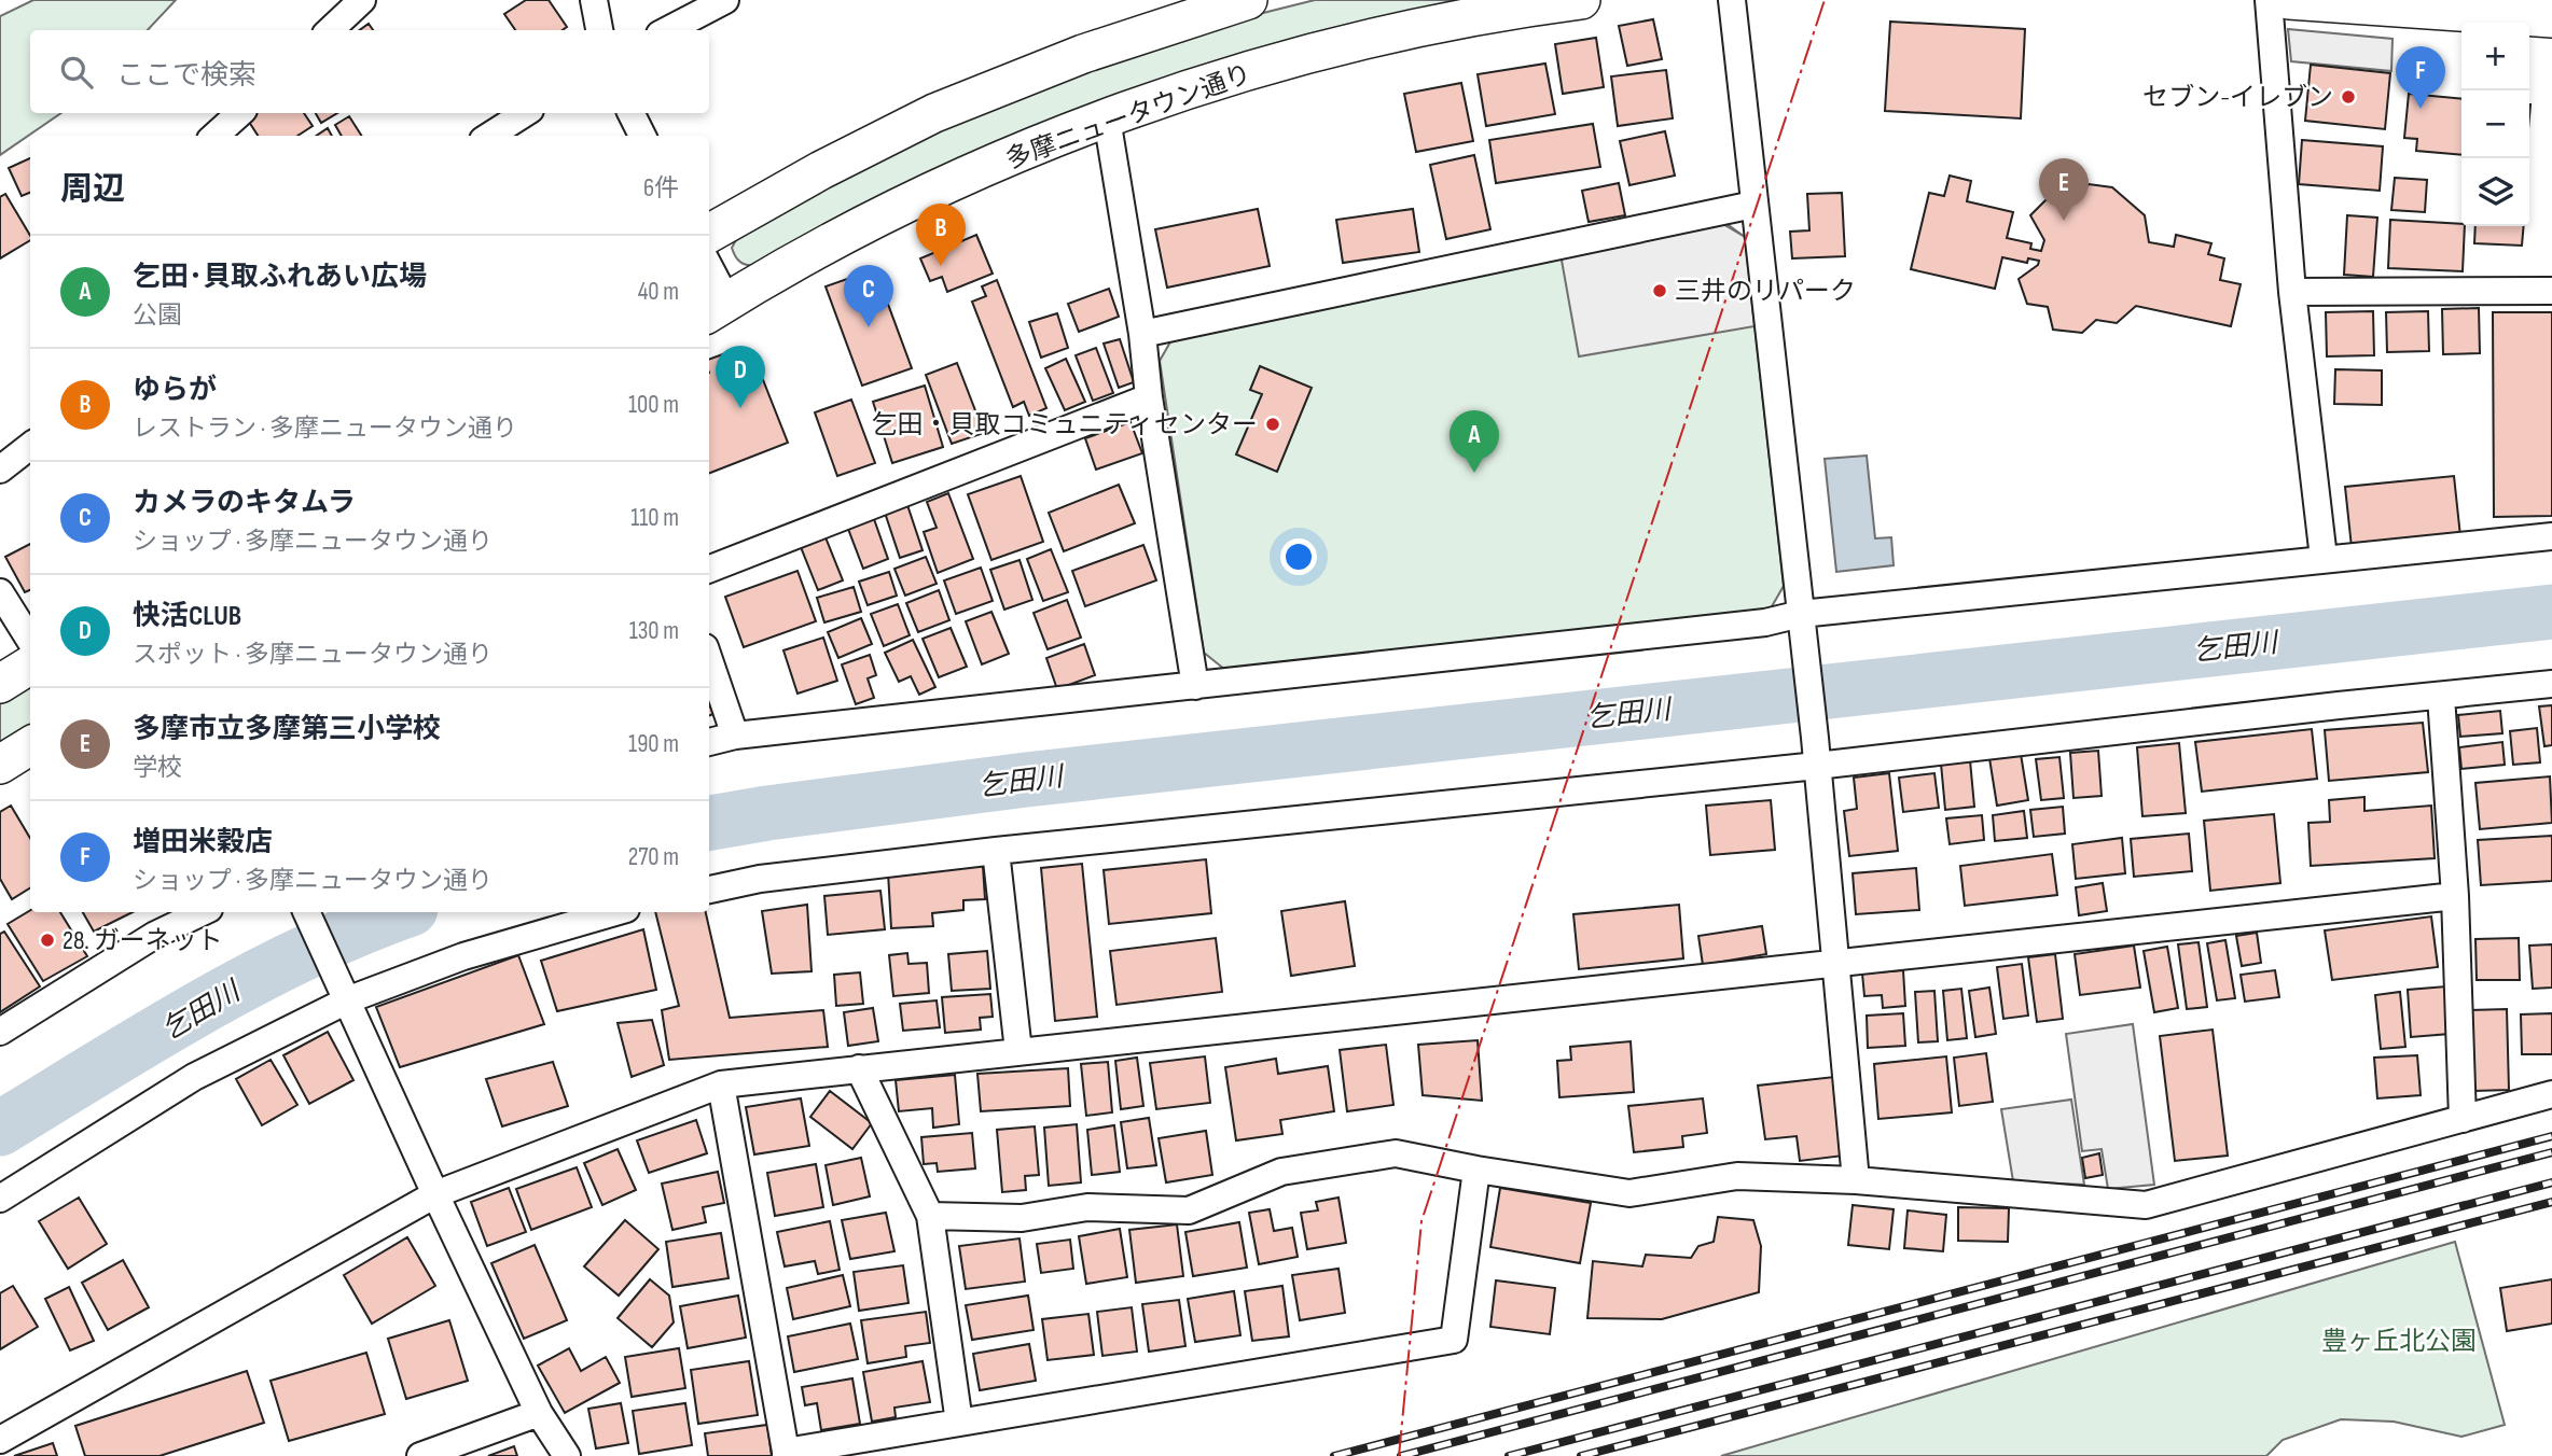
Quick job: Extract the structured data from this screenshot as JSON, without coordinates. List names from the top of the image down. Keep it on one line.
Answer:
{"streets":{"main road":["多摩ニュータウン通り"]},"water":["乞田川"],"parks":["豊ヶ丘北公園"],"places":["セブン-イレブン","三井のリパーク","乞田・貝取コミュニティセンター","28. ガーネット"],"page":{"map_buttons":["+","−"],"search":"ここで検索","pins":["F","E","B","C","D","A"],"heading":["周辺","6件"],"list":[{"mark":"A","name":"乞田･貝取ふれあい広場","note":"公園","value":"40 m"},{"mark":"B","name":"ゆらが","note":"レストラン · 多摩ニュータウン通り","value":"100 m"},{"mark":"C","name":"カメラのキタムラ","note":"ショップ · 多摩ニュータウン通り","value":"110 m"},{"mark":"D","name":"快活CLUB","note":"スポット · 多摩ニュータウン通り","value":"130 m"},{"mark":"E","name":"多摩市立多摩第三小学校","note":"学校","value":"190 m"},{"mark":"F","name":"増田米穀店","note":"ショップ · 多摩ニュータウン通り","value":"270 m"}]}}
